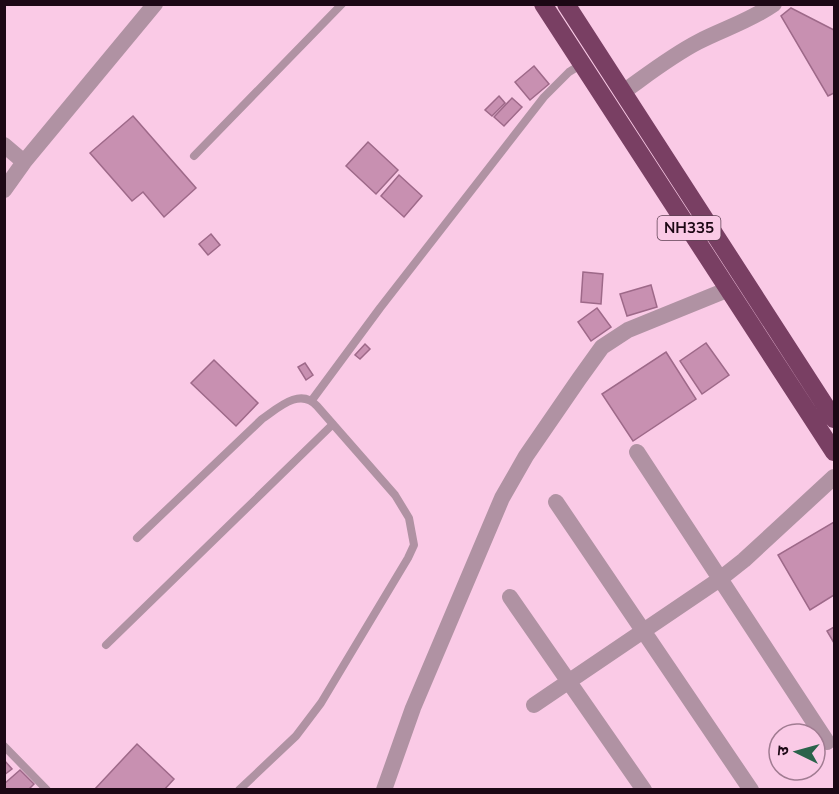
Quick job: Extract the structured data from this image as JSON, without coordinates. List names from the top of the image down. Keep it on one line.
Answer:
{"streets":{"highway":["NH335"]},"north":"left"}
